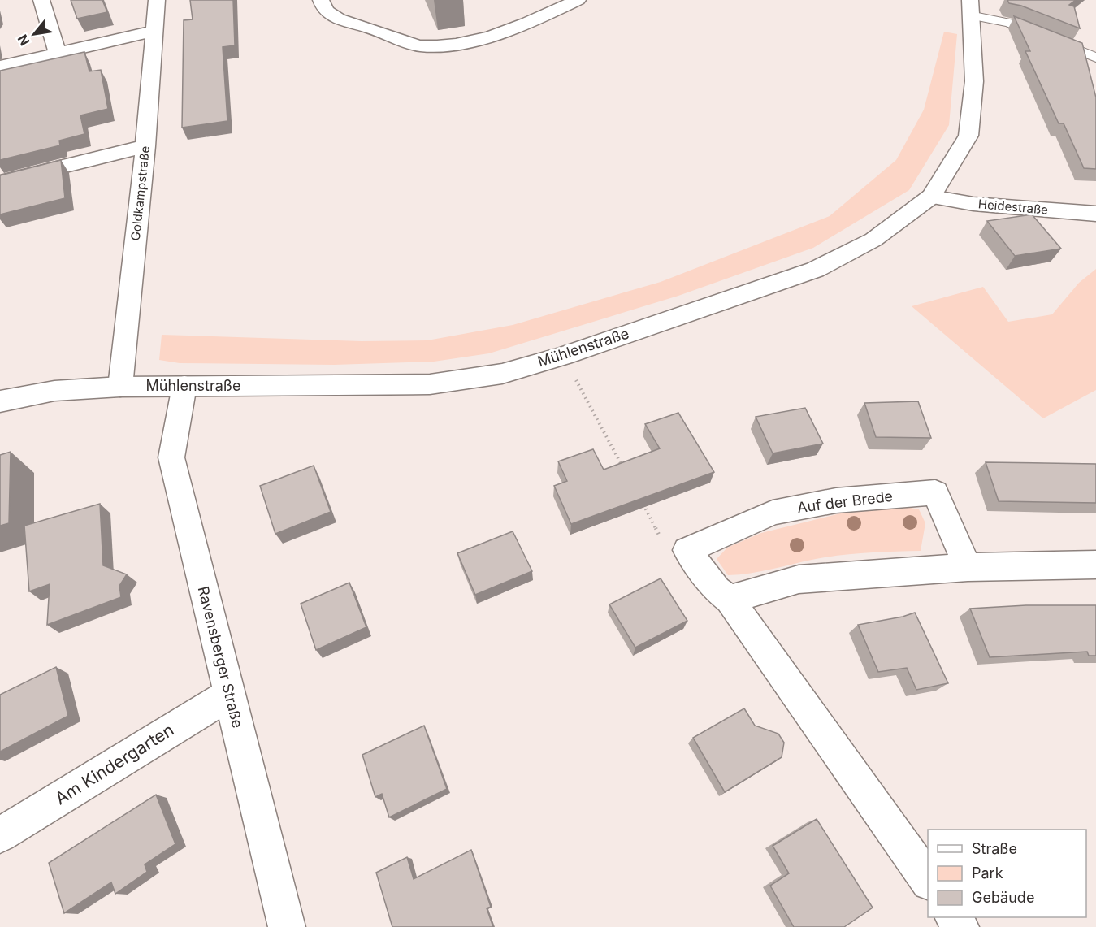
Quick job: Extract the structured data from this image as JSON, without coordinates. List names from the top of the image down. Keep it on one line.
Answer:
{"streets":{"street":["Goldkampstraße","Heidestraße","Mühlenstraße","Auf der Brede","Ravensberger Straße","Am Kindergarten"]},"crossings":[["Goldkampstraße","Mühlenstraße"],["Heidestraße","Mühlenstraße"],["Mühlenstraße","Ravensberger Straße"],["Ravensberger Straße","Am Kindergarten"]],"legend":["Straße","Park","Gebäude"],"north":"bottom left"}
